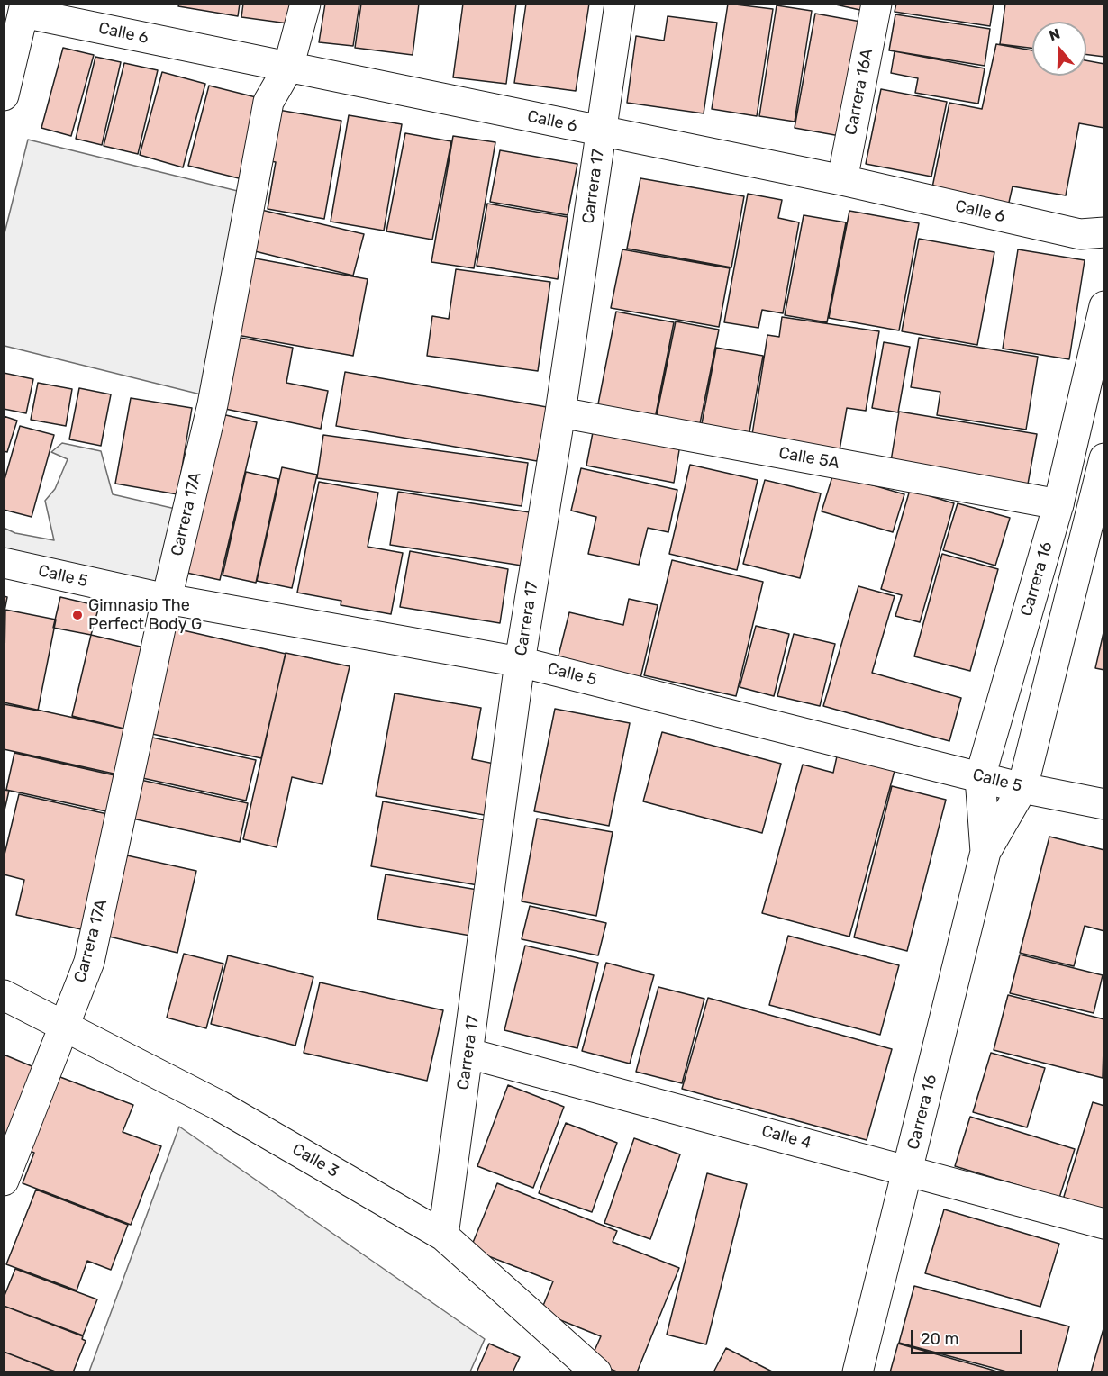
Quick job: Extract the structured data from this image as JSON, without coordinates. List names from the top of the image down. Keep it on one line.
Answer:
{"streets":{"street":["Calle 6","Carrera 16A","Carrera 17","Calle 5A","Carrera 17A","Calle 5","Carrera 16","Calle 4","Calle 3"]},"crossings":[["Calle 6","Carrera 16A"],["Calle 6","Carrera 17"],["Calle 6","Carrera 17A"],["Carrera 17","Calle 5A"],["Carrera 17","Calle 5"],["Carrera 17","Calle 4"],["Carrera 17","Calle 3"],["Calle 5A","Carrera 16"],["Carrera 17A","Calle 5"],["Carrera 17A","Calle 3"],["Calle 5","Carrera 16"],["Carrera 16","Calle 4"]],"places":["Gimnasio The Perfect Body G"],"scale_bar":"20 m","north":"top"}
